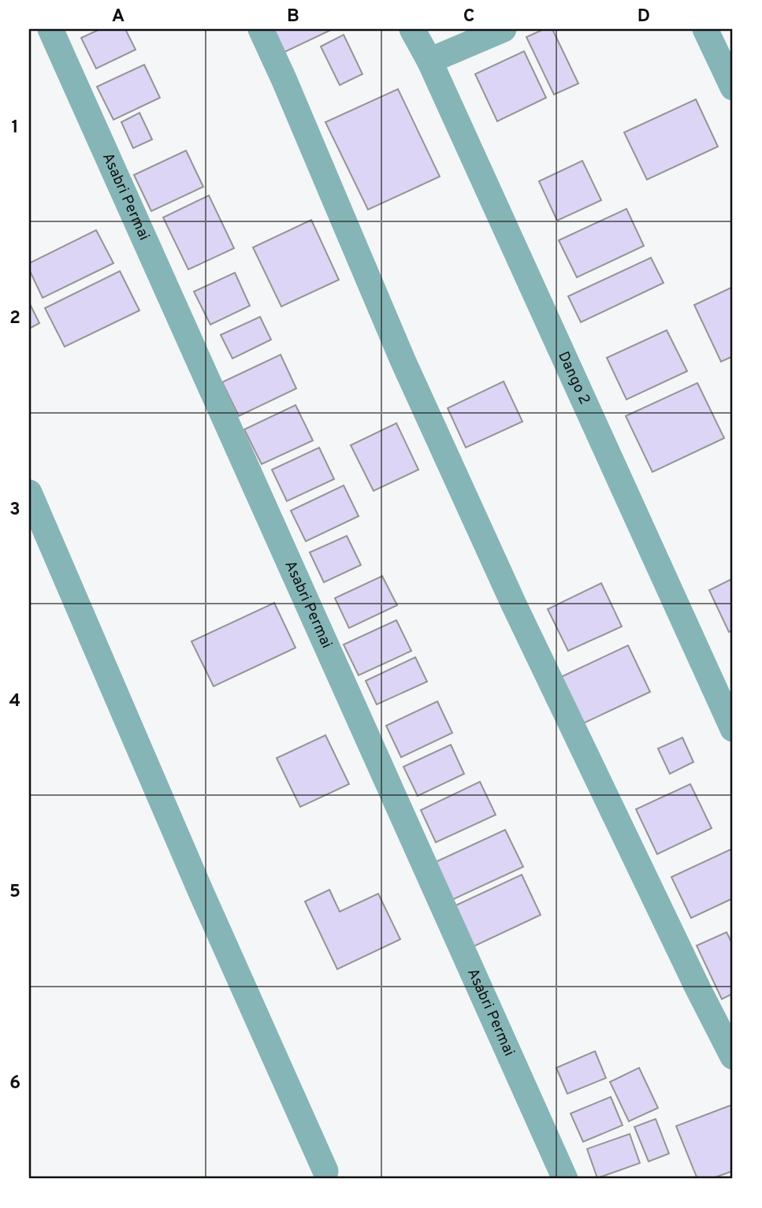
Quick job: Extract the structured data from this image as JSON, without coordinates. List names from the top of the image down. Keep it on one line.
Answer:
{"streets":{"street":["Asabri Permai","Dango 2"]},"grid":{"columns":["A","B","C","D"],"rows":["1","2","3","4","5","6"]}}
